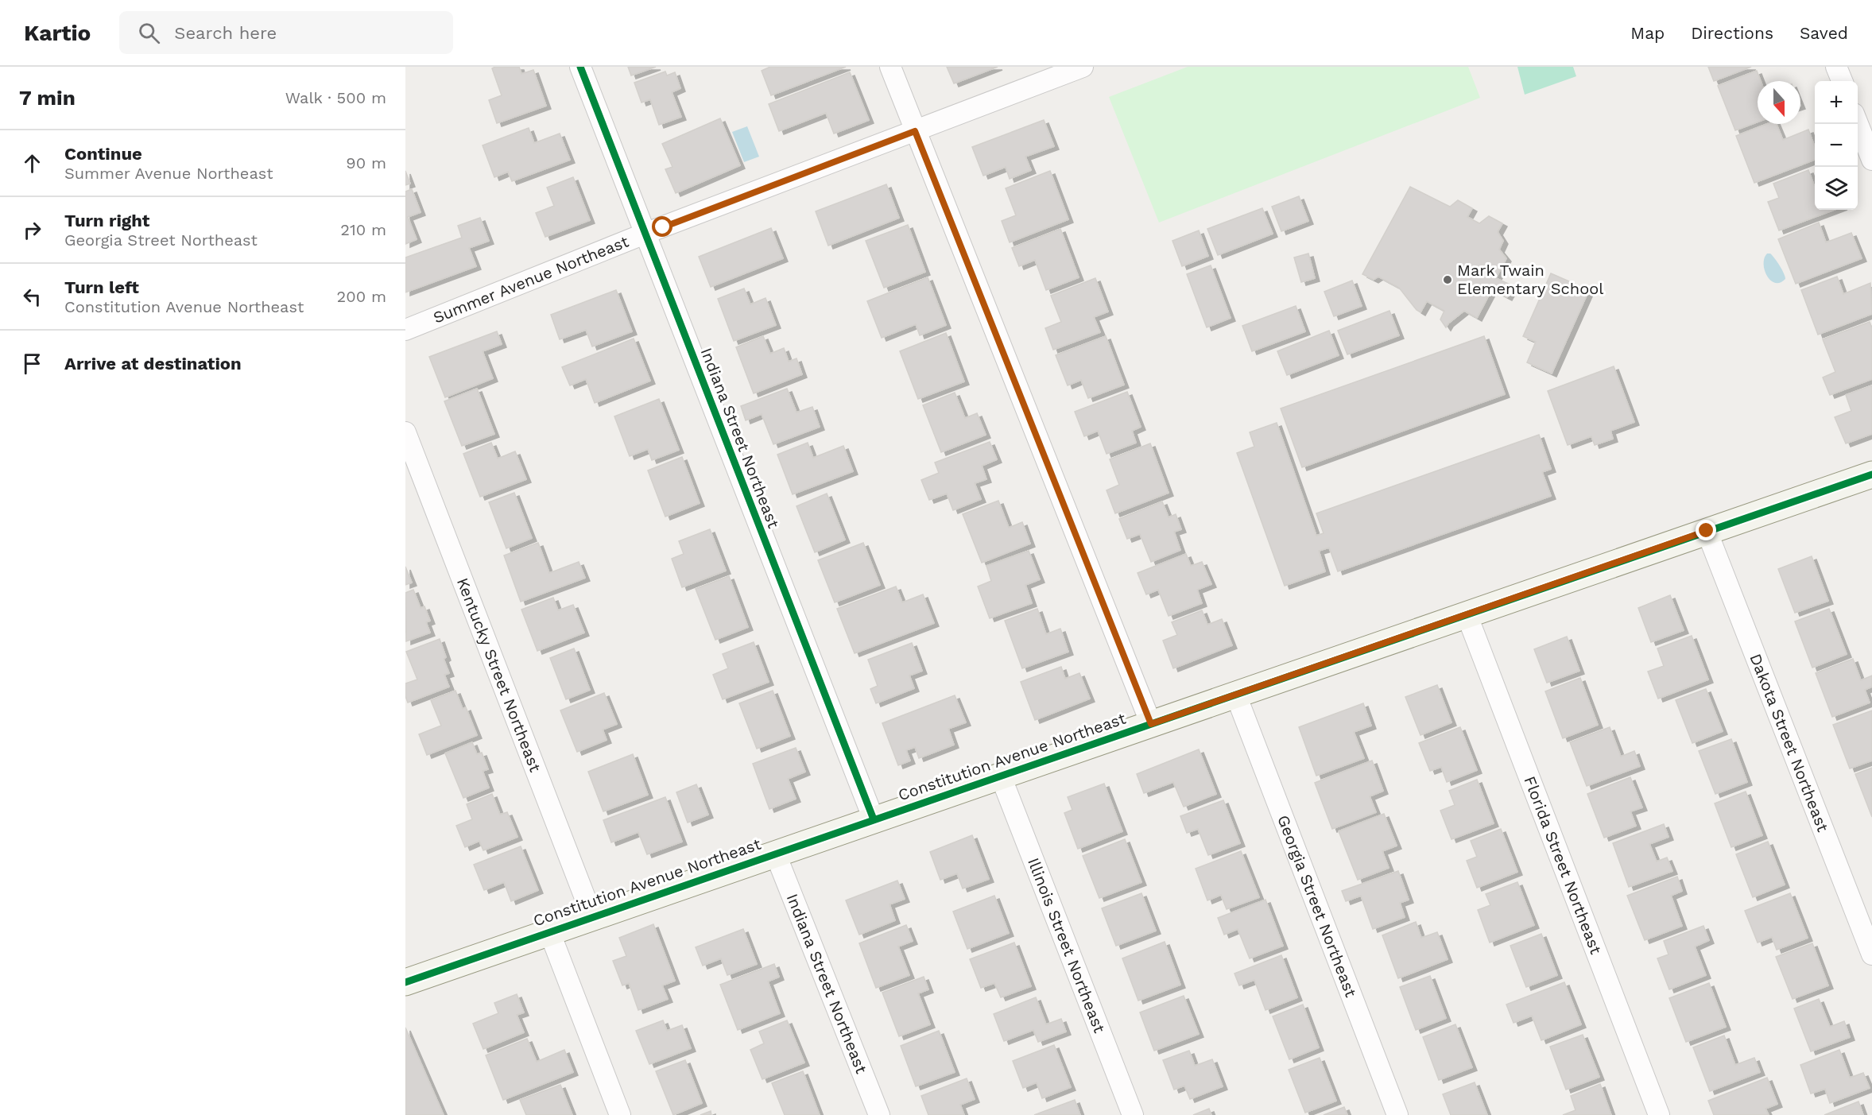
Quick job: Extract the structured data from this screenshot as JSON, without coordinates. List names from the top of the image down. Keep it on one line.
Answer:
{"streets":{"street":["Summer Avenue Northeast","Indiana Street Northeast","Kentucky Street Northeast","Dakota Street Northeast","Constitution Avenue Northeast","Florida Street Northeast","Georgia Street Northeast","Illinois Street Northeast"]},"crossings":[["Summer Avenue Northeast","Indiana Street Northeast"],["Indiana Street Northeast","Constitution Avenue Northeast"],["Kentucky Street Northeast","Constitution Avenue Northeast"],["Dakota Street Northeast","Constitution Avenue Northeast"],["Constitution Avenue Northeast","Florida Street Northeast"],["Constitution Avenue Northeast","Georgia Street Northeast"],["Constitution Avenue Northeast","Illinois Street Northeast"]],"places":["Mark Twain Elementary School"],"north":"bottom","page":{"header":"Kartio","search":"Search here","nav":["Map","Directions","Saved"],"heading":["7 min","Walk · 500 m"],"map_buttons":["+","−"],"list":[["Continue","Summer Avenue Northeast","90 m"],["Turn right","Georgia Street Northeast","210 m"],["Turn left","Constitution Avenue Northeast","200 m"],"Arrive at destination"]}}
